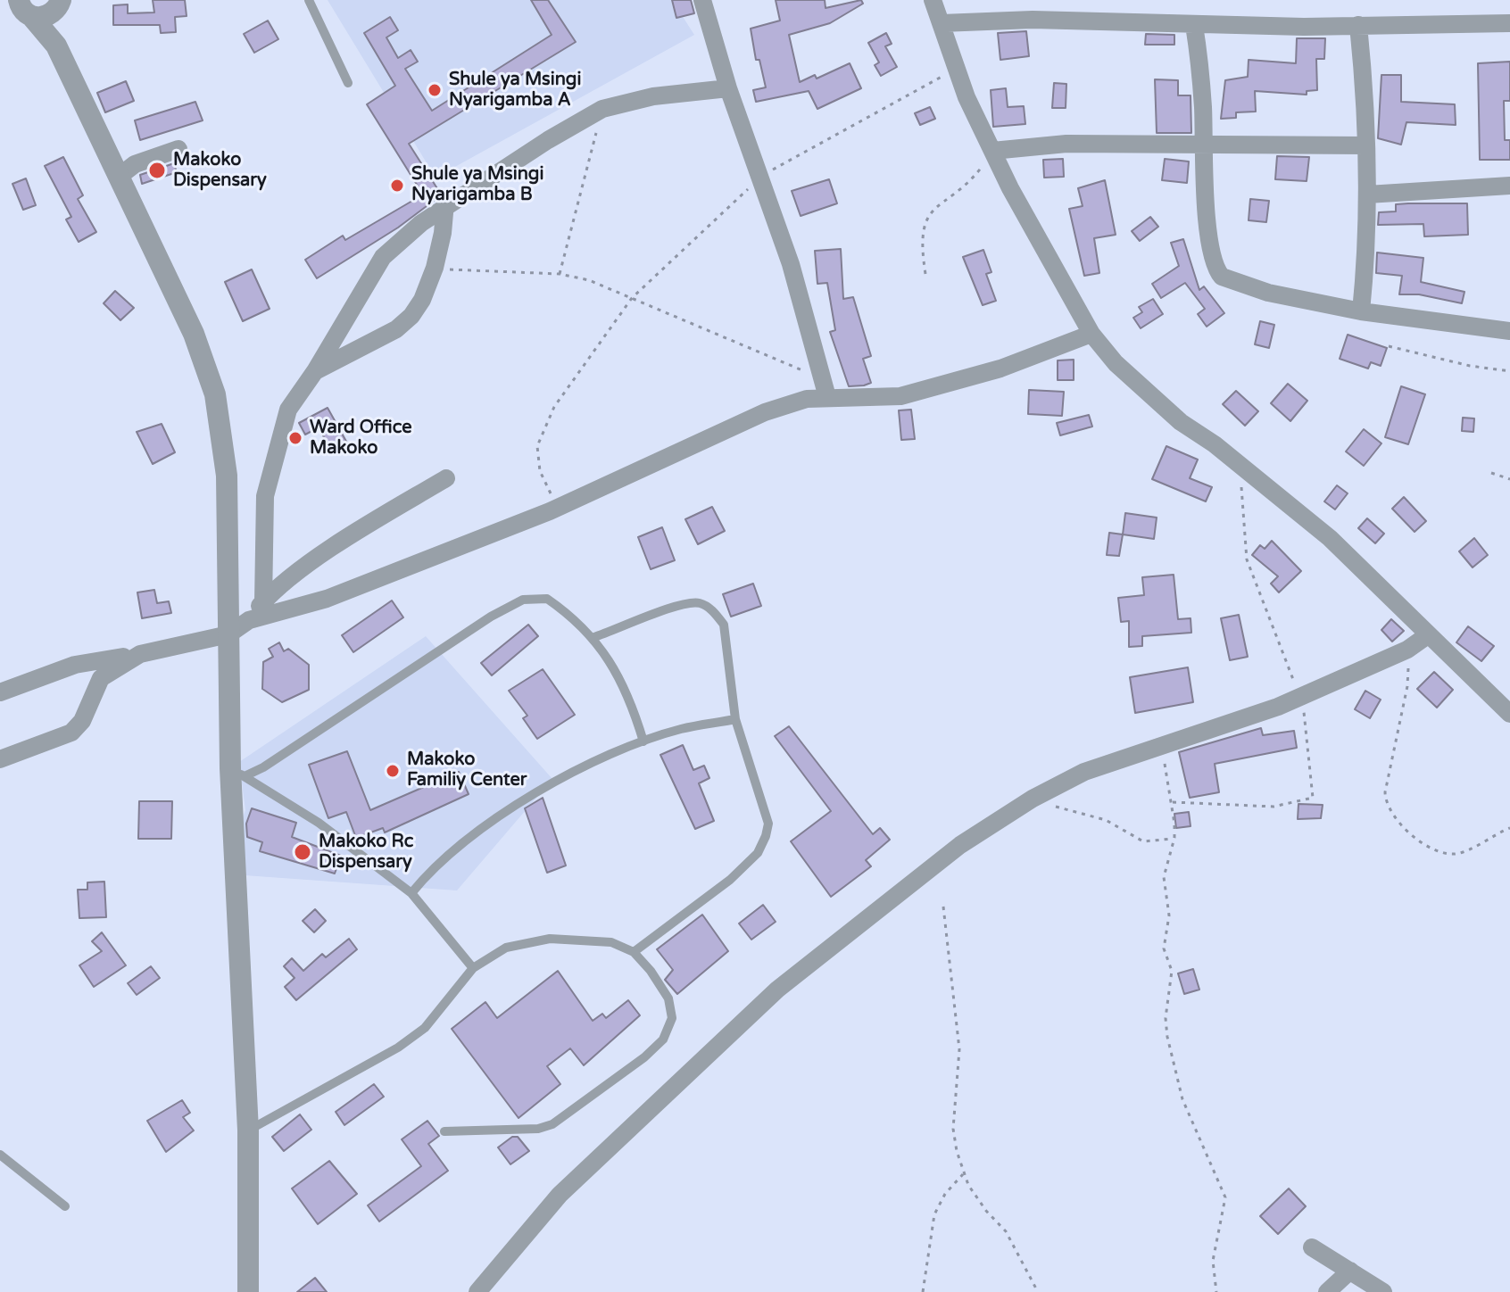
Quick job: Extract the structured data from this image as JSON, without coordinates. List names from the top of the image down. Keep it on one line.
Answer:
{"places":["Shule ya Msingi Nyarigamba A","Makoko Dispensary","Shule ya Msingi Nyarigamba B","Ward Office Makoko","Makoko Familiy Center","Makoko Rc Dispensary"]}
